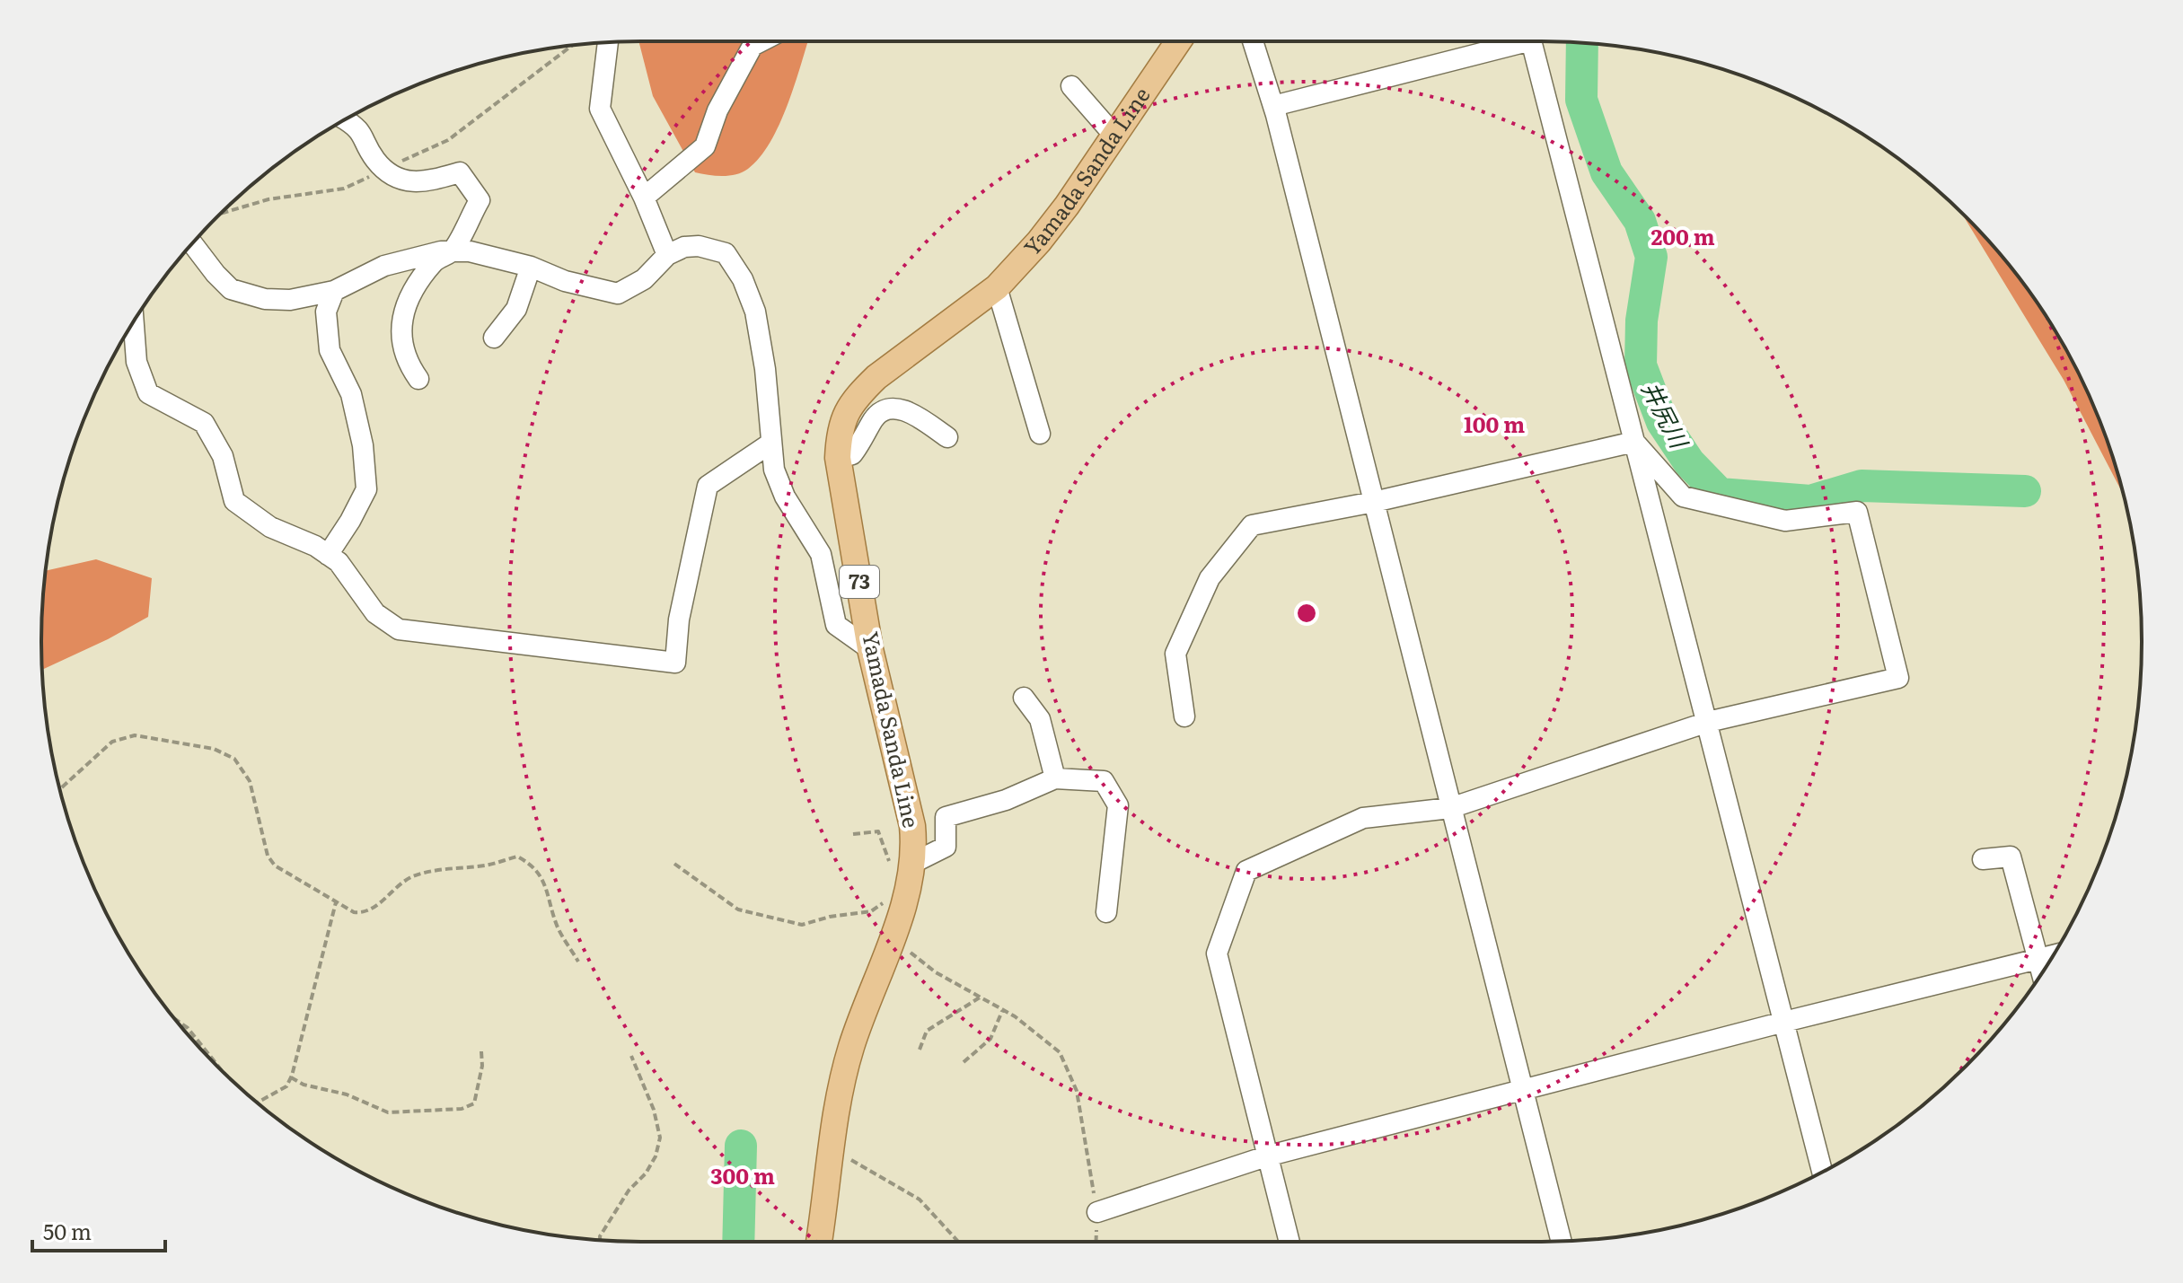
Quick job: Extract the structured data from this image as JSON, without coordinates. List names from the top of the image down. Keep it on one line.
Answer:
{"streets":{"main road":["Yamada Sanda Line","73"]},"water":["井尻川"],"scale_bar":"50 m","rings":["200 m","100 m","300 m"]}
